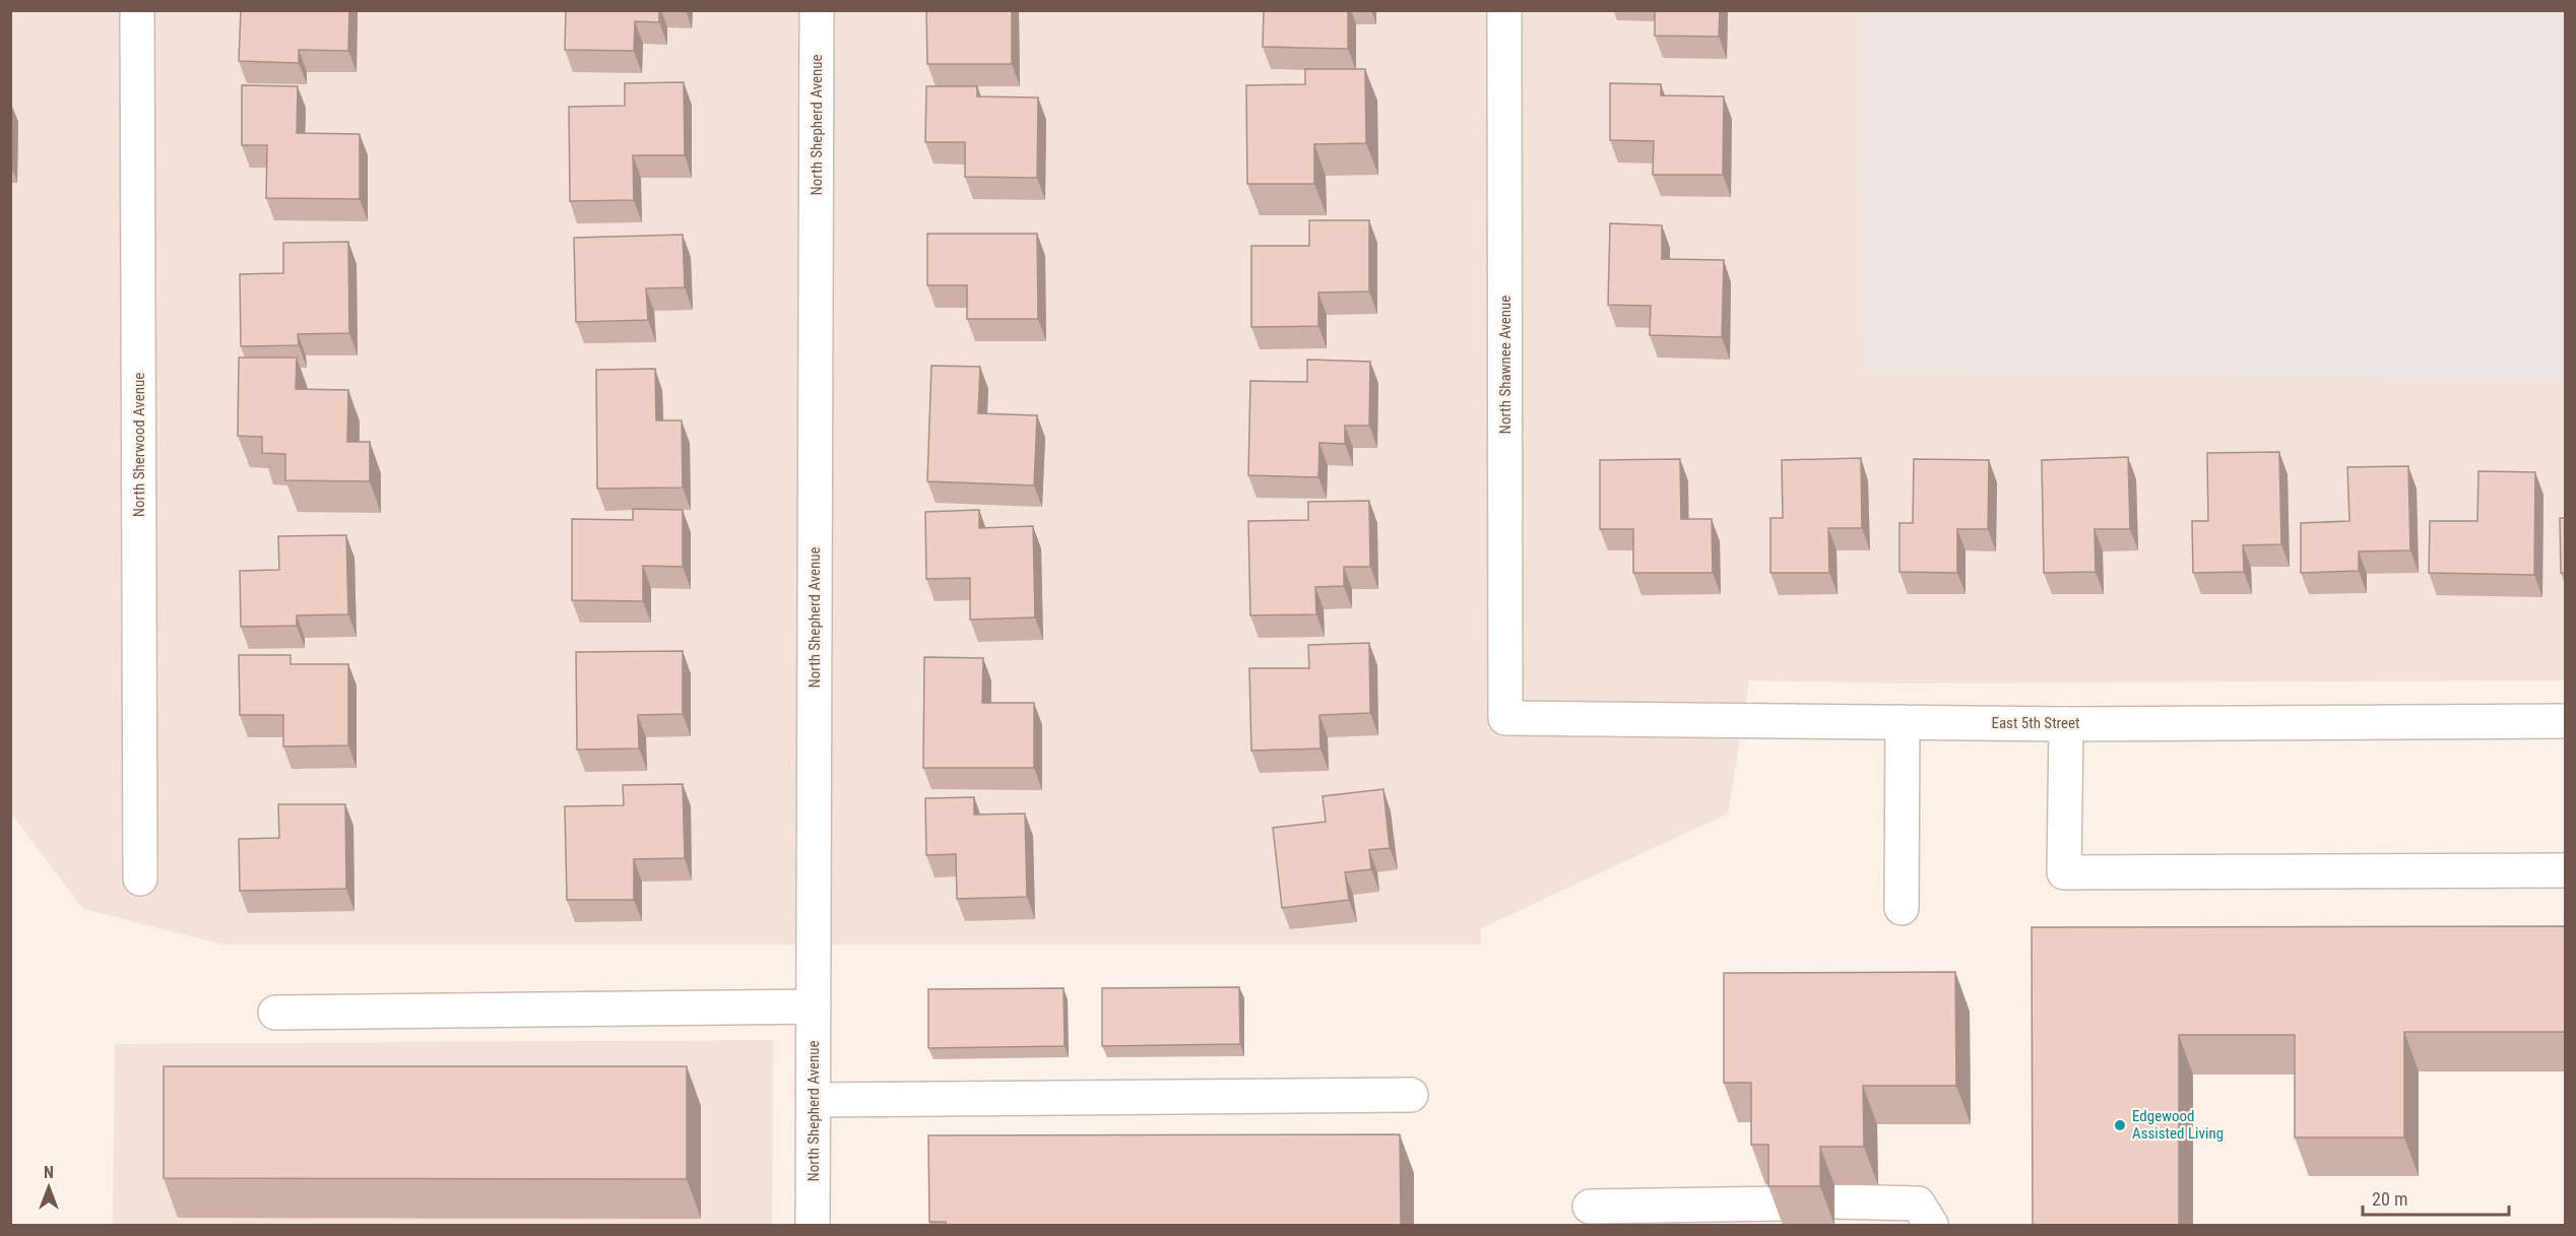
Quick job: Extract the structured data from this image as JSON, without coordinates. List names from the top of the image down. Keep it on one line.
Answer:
{"streets":{"street":["North Shepherd Avenue","North Shawnee Avenue","North Sherwood Avenue","East 5th Street"]},"crossings":[["North Shawnee Avenue","East 5th Street"]],"places":["Edgewood Assisted Living"],"scale_bar":"20 m","north":"top"}
